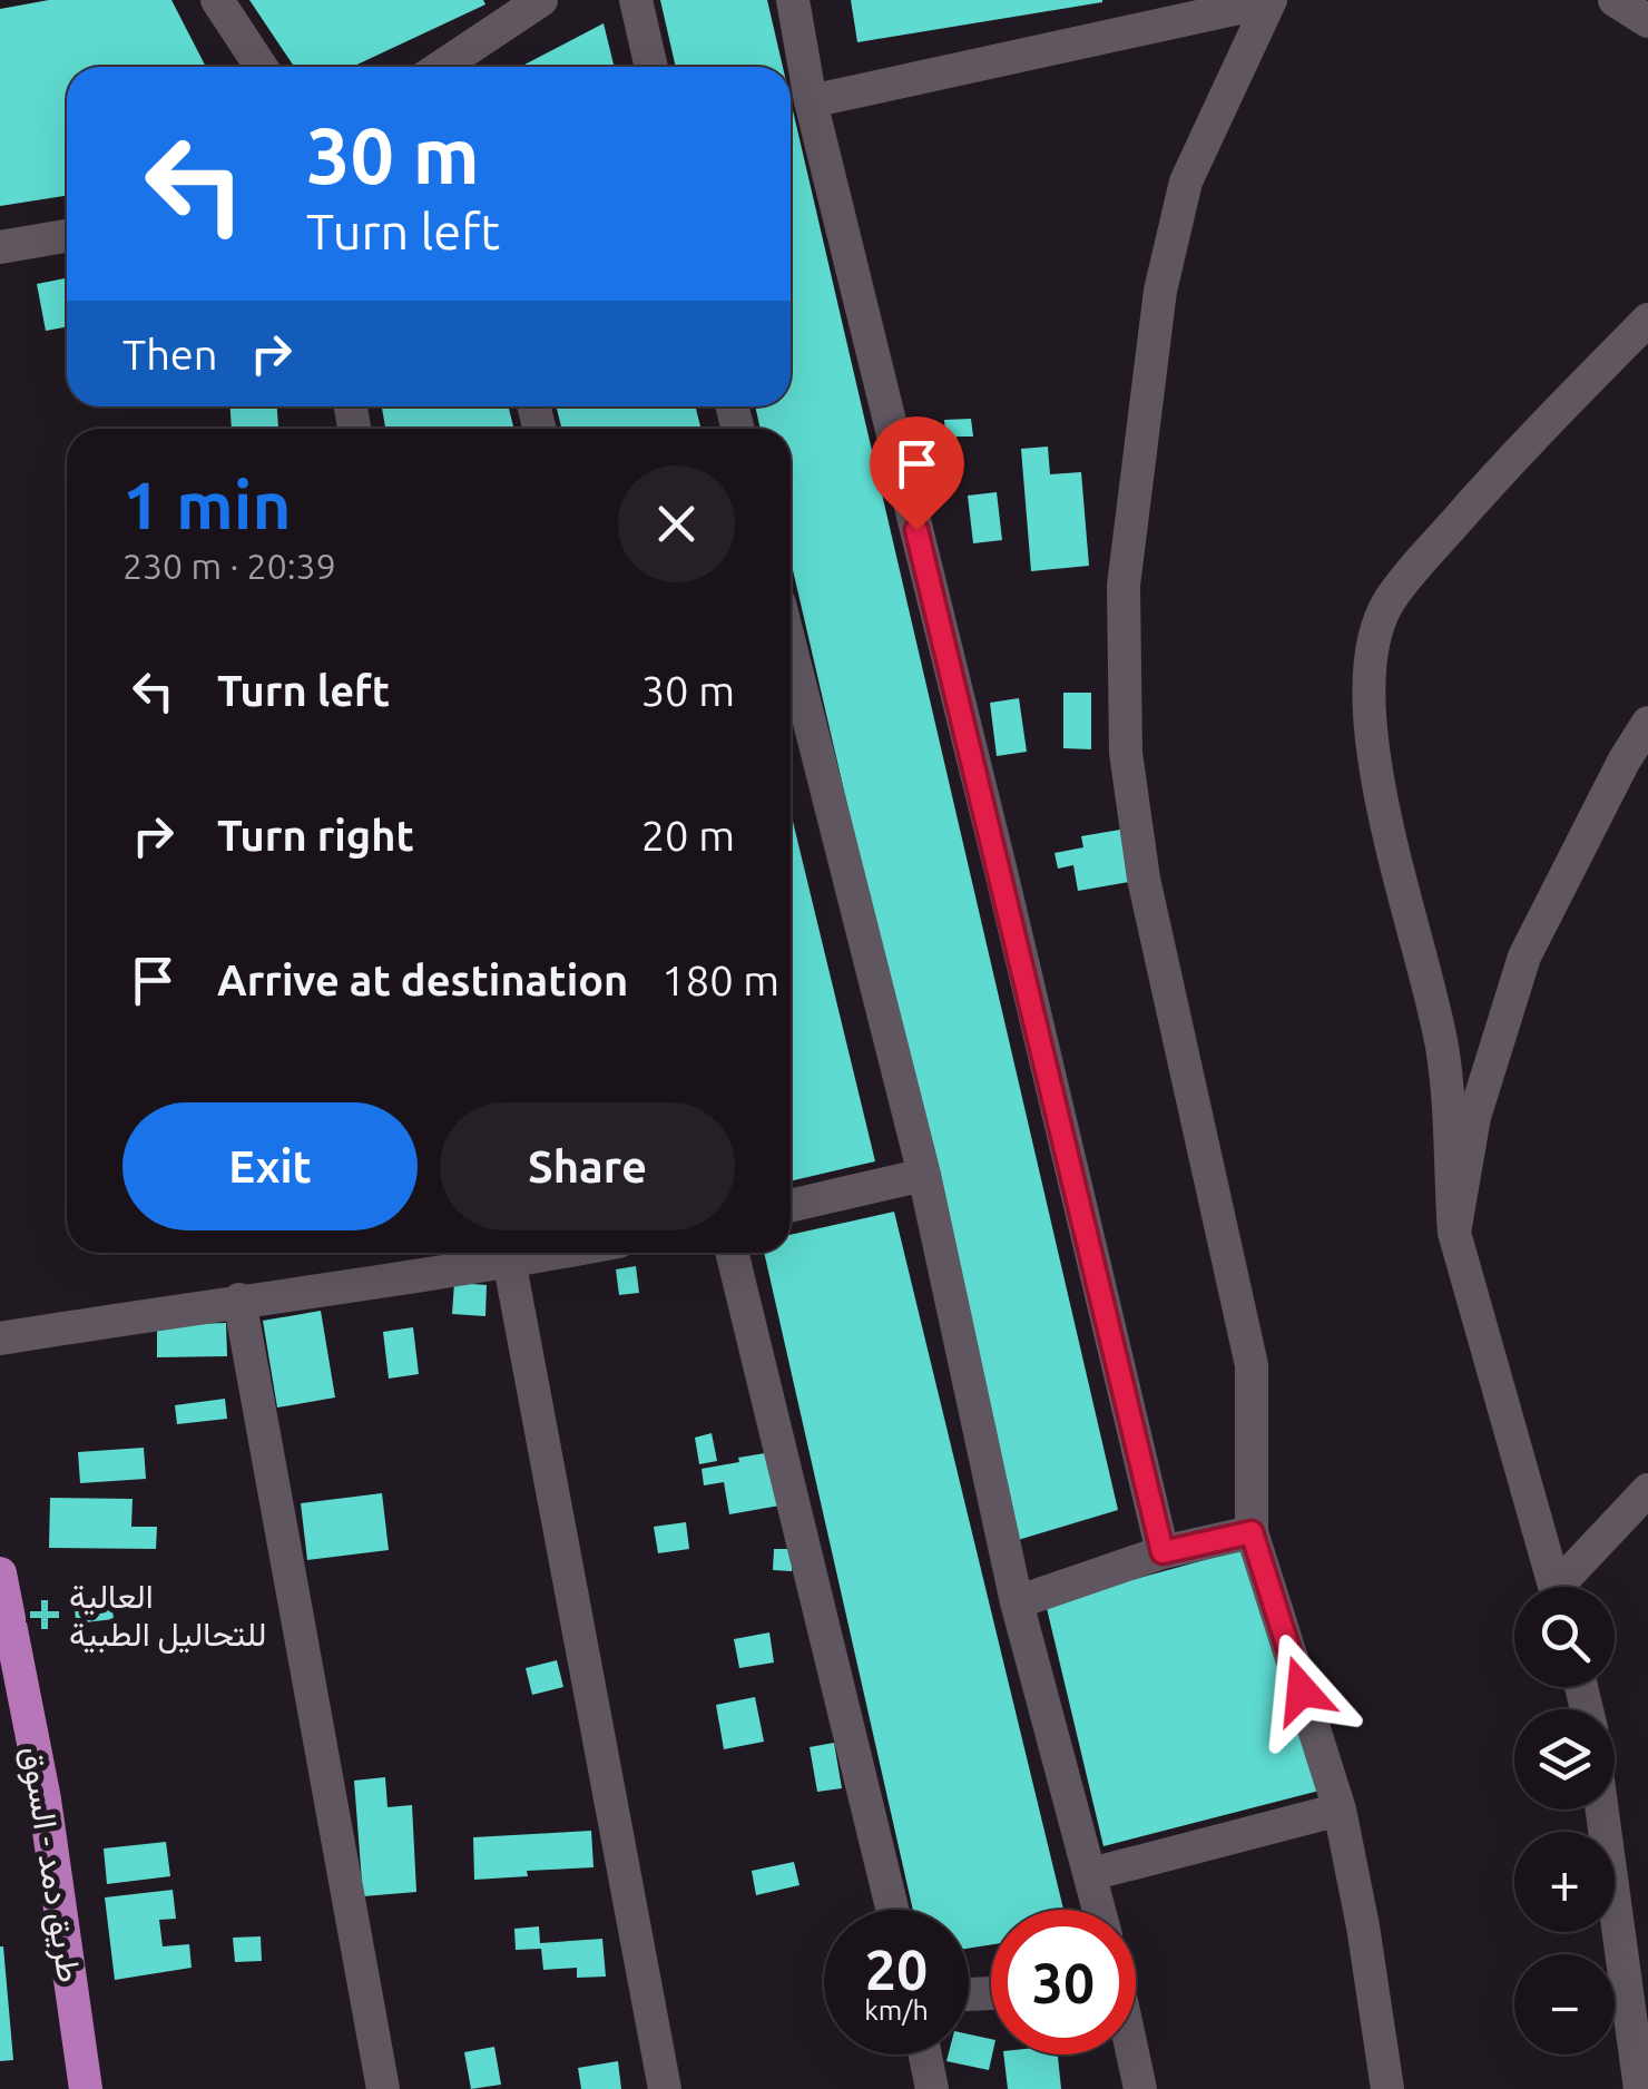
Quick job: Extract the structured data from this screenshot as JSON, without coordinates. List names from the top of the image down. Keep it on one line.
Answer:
{"streets":{"main road":["طريق دمد - السوق"]},"places":{"health":["العالية للتحاليل الطبية"]},"page":{"turn":["30 m","Turn left"],"then":"Then","heading":["1 min","230 m · 20:39"],"list":[{"name":"Turn left","value":"30 m"},{"name":"Turn right","value":"20 m"},{"name":"Arrive at destination","value":"180 m"}],"buttons":["Exit","Share"],"map_buttons":["+","−"],"speed":"20 km/h","limit":"30"}}
